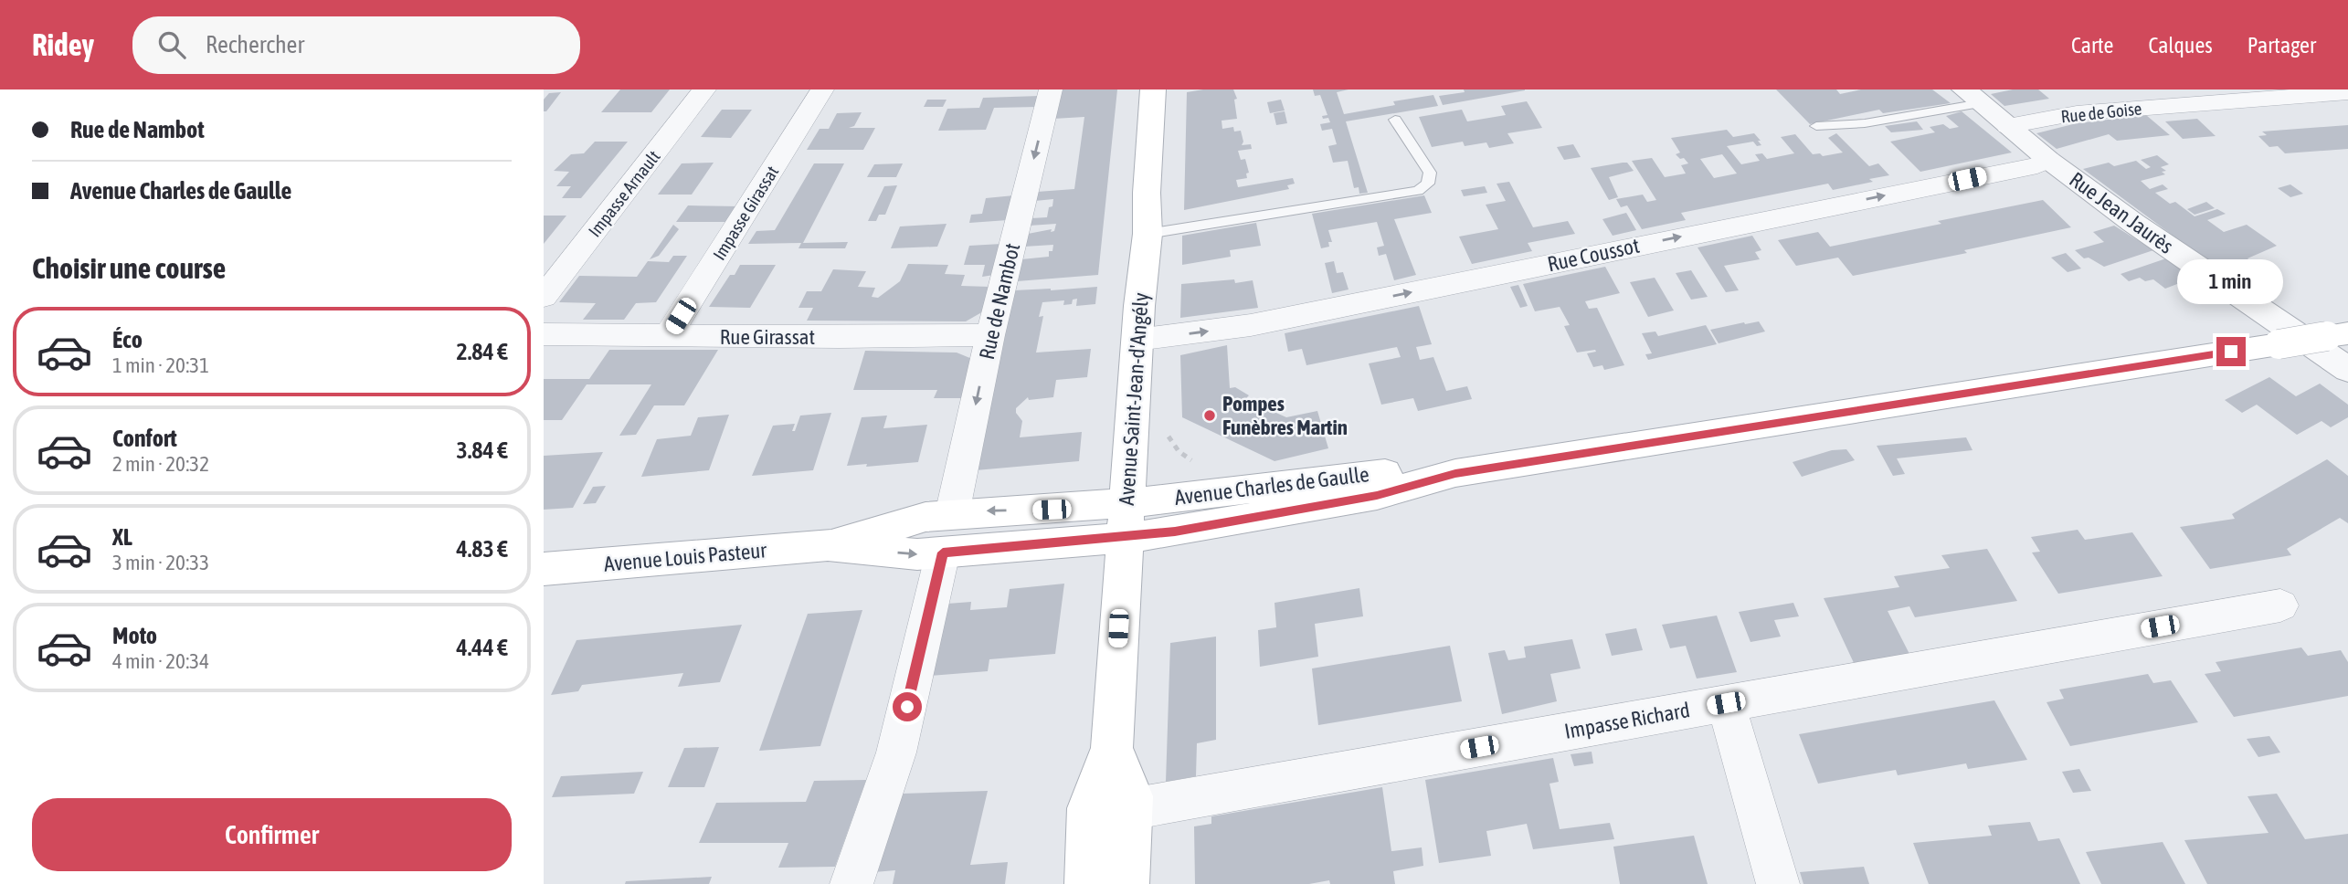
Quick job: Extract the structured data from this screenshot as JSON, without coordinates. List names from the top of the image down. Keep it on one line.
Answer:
{"streets":{"main road":["Avenue Saint-Jean-d'Angély","Avenue Charles de Gaulle","Avenue Louis Pasteur"],"street":["Rue de Goise","Impasse Arnault","Impasse Girassat","Rue Jean Jaurès","Rue Coussot","Rue de Nambot","Rue Girassat","Impasse Richard"]},"crossings":[["Rue de Goise","Rue Jean Jaurès"],["Impasse Girassat","Rue Girassat"],["Rue Jean Jaurès","Rue Coussot"],["Rue Coussot","Avenue Saint-Jean-d'Angély"],["Rue de Nambot","Rue Girassat"],["Rue de Nambot","Avenue Louis Pasteur"],["Avenue Saint-Jean-d'Angély","Avenue Charles de Gaulle"],["Avenue Saint-Jean-d'Angély","Avenue Louis Pasteur"],["Avenue Saint-Jean-d'Angély","Impasse Richard"],["Avenue Charles de Gaulle","Avenue Louis Pasteur"]],"one_way":["Rue Coussot","Rue de Nambot"],"places":["Pompes Funèbres Martin"],"page":{"header":"Ridey","search":"Rechercher","nav":["Carte","Calques","Partager"],"banner":["Rue de Nambot","Avenue Charles de Gaulle"],"heading":"Choisir une course","bubble":"1 min","list":[{"name":"Éco","note":"1 min · 20:31","value":"2.84 €"},{"name":"Confort","note":"2 min · 20:32","value":"3.84 €"},{"name":"XL","note":"3 min · 20:33","value":"4.83 €"},{"name":"Moto","note":"4 min · 20:34","value":"4.44 €"}],"buttons":"Confirmer"}}
